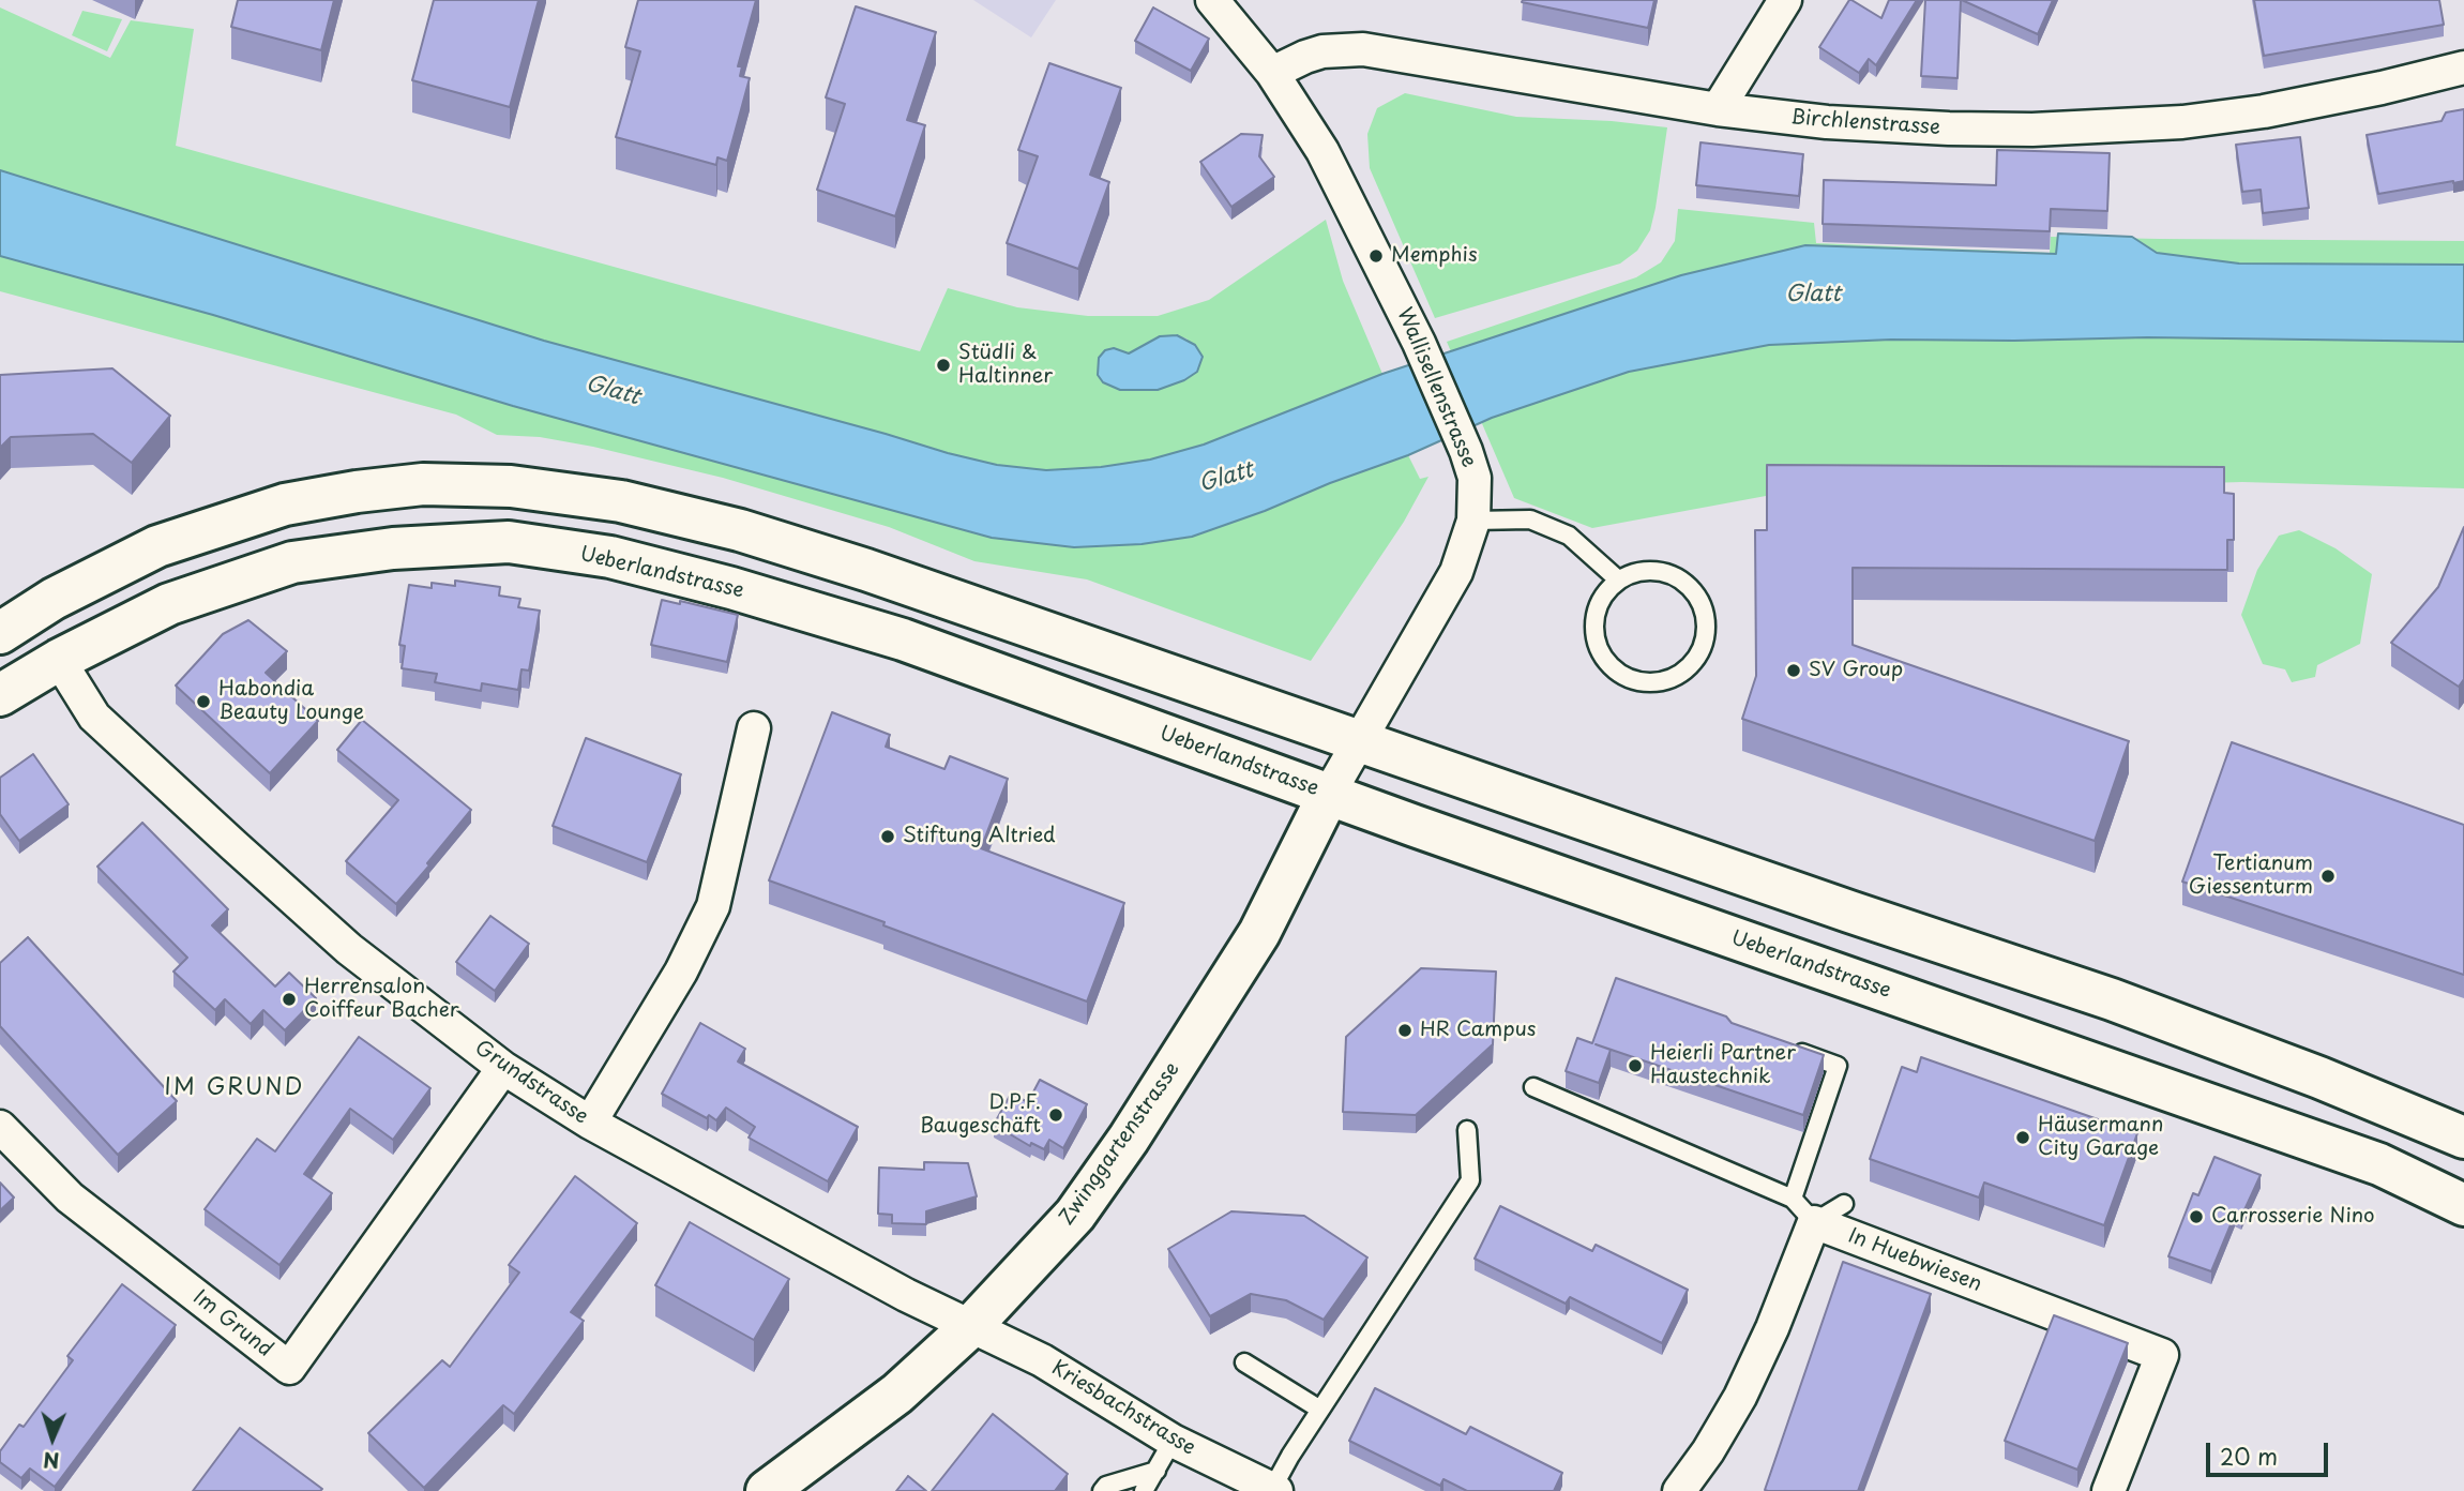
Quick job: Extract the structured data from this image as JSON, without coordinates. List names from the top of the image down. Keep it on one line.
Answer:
{"streets":{"main road":["Ueberlandstrasse","Zwinggartenstrasse"],"street":["Birchlenstrasse","Wallisellenstrasse","Grundstrasse","In Huebwiesen","Im Grund","Kriesbachstrasse"]},"crossings":[["Birchlenstrasse","Wallisellenstrasse"],["Wallisellenstrasse","Ueberlandstrasse"],["Wallisellenstrasse","Zwinggartenstrasse"],["Ueberlandstrasse","Grundstrasse"],["Ueberlandstrasse","Zwinggartenstrasse"],["Grundstrasse","Zwinggartenstrasse"],["Grundstrasse","Im Grund"],["Grundstrasse","Kriesbachstrasse"],["Zwinggartenstrasse","Kriesbachstrasse"]],"districts":["IM GRUND"],"water":["Glatt"],"places":["Memphis","Stüdli & Haltinner","SV Group","Habondia Beauty Lounge","Stiftung Altried","Tertianum Giessenturm","Herrensalon Coiffeur Bacher","HR Campus","Heierli Partner Haustechnik","D.P.F. Baugeschäft","Häusermann City Garage","Carrosserie Nino"],"scale_bar":"20 m","north":"bottom"}
